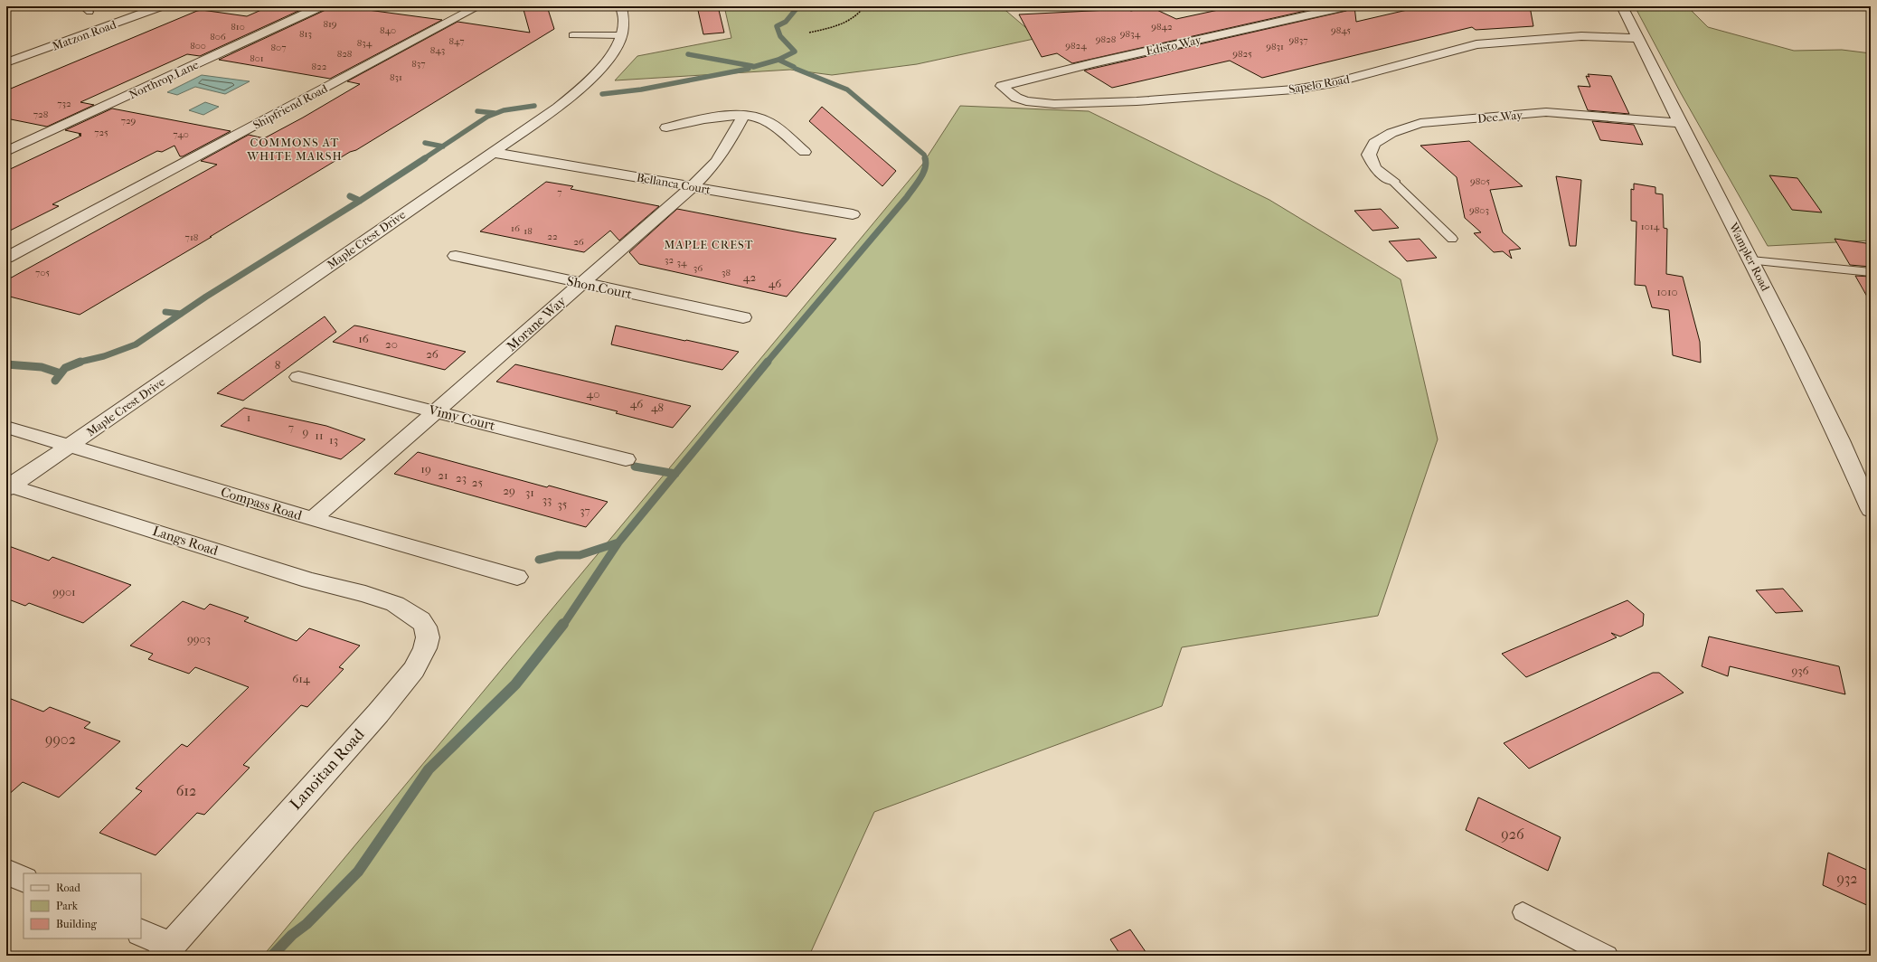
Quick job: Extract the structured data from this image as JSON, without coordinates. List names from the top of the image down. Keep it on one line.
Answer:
{"streets":{"street":["Matzon Road","Edisto Way","Northrop Lane","Sapelo Road","Shipfriend Road","Dee Way","Bellanca Court","Maple Crest Drive","Wampler Road","Shon Court","Morane Way","Vimy Court","Compass Road","Langs Road","Lanoitan Road"]},"crossings":[["Edisto Way","Sapelo Road"],["Sapelo Road","Wampler Road"],["Dee Way","Wampler Road"],["Bellanca Court","Maple Crest Drive"],["Bellanca Court","Morane Way"],["Maple Crest Drive","Compass Road"],["Maple Crest Drive","Langs Road"],["Shon Court","Morane Way"],["Morane Way","Vimy Court"],["Morane Way","Compass Road"],["Langs Road","Lanoitan Road"]],"districts":["COMMONS AT WHITE MARSH","MAPLE CREST"],"house_numbers":["819","810","9842","840","9845","813","9834","806","9828","9837","847","834","800","9824","9831","807","843","828","9825","801","837","822","831","732","728","729","725","740","9805","7","9803","1014","16","18","22","718","26","32","34","36","705","38","42","46","1010","16","20","26","8","40","46","48","1","7","9","11","13","19","21","23","25","29","31","33","35","37","9901","9903","936","614","9902","612","926","932"],"legend":["Road","Park","Building"]}
